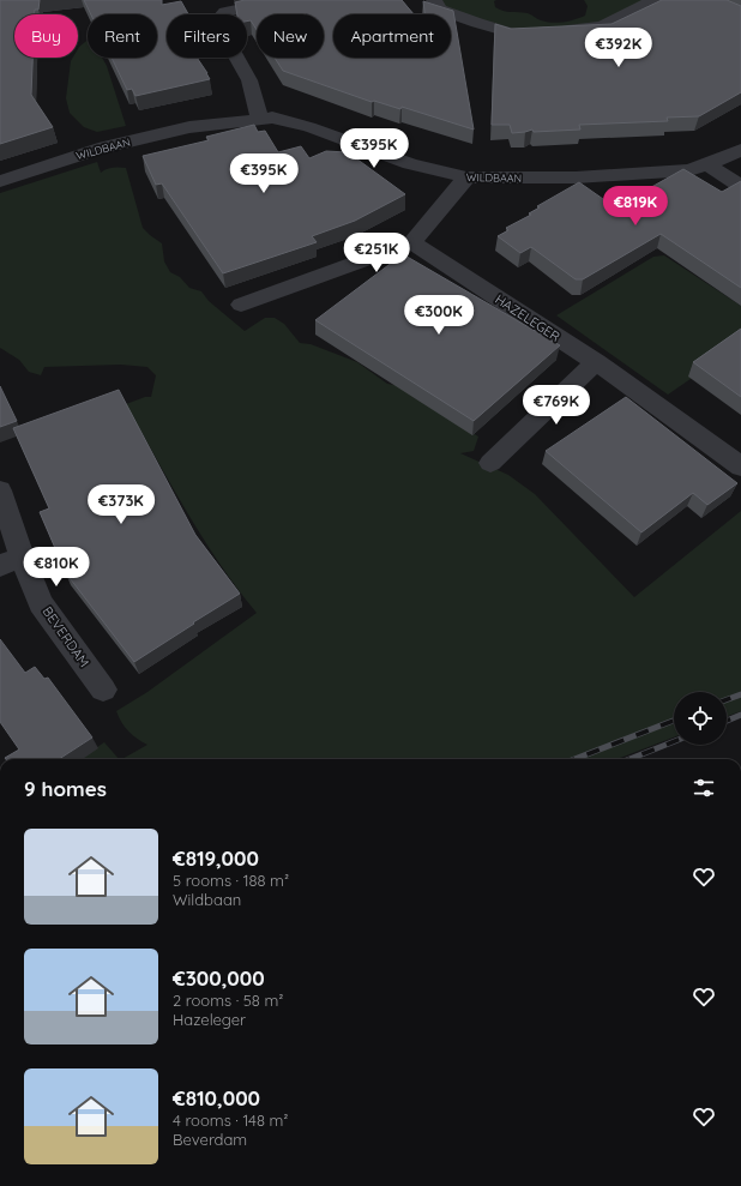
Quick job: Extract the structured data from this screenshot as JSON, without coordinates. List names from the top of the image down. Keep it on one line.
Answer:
{"streets":{"street":["WILDBAAN","HAZELEGER","BEVERDAM"]},"page":{"chip":["Buy","Rent","Filters","New","Apartment"],"price":["€392K","€395K","€395K","€819K","€251K","€300K","€769K","€373K","€810K"],"heading":"9 homes","list":[{"name":"€819,000","note":"5 rooms · 188 m² · Wildbaan"},{"name":"€300,000","note":"2 rooms · 58 m² · Hazeleger"},{"name":"€810,000","note":"4 rooms · 148 m² · Beverdam"}]}}
